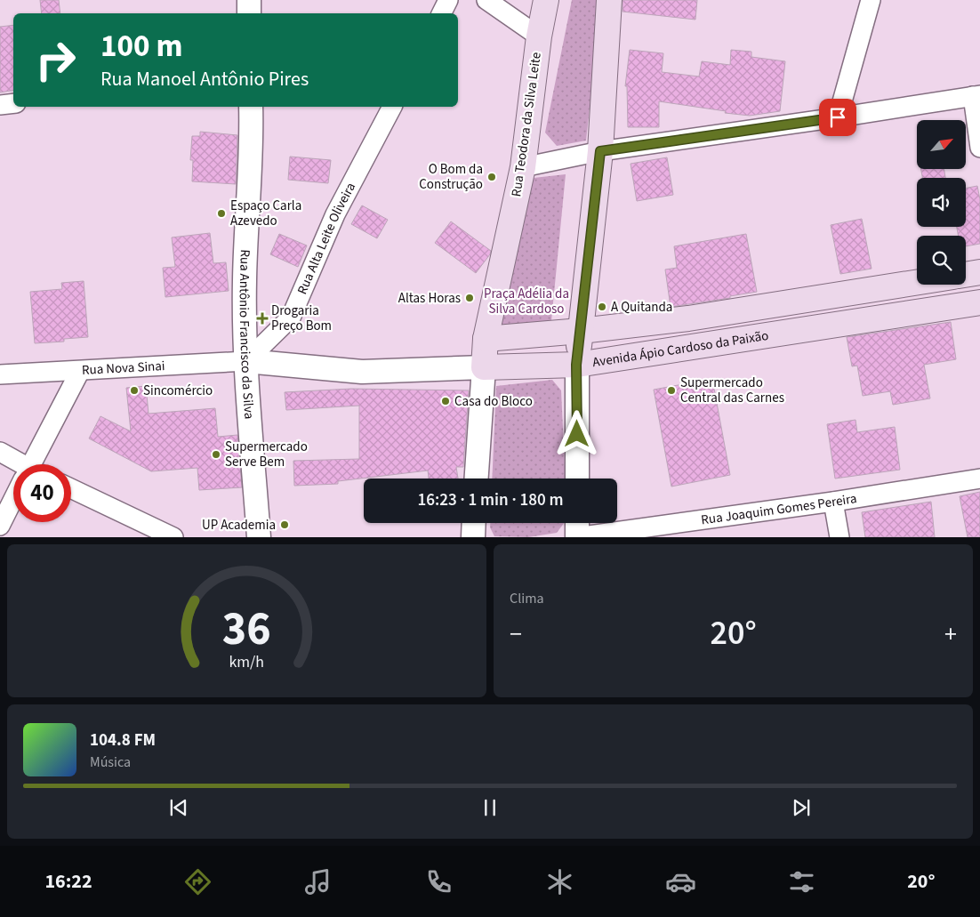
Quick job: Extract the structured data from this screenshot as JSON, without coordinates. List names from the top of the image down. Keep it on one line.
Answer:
{"streets":{"main road":["Rua Teodora da Silva Leite","Avenida Ápio Cardoso da Paixão"],"street":["Rua Alta Leite Oliveira","Rua Antônio Francisco da Silva","Rua Nova Sinai","Rua Joaquim Gomes Pereira"]},"crossings":[["Rua Teodora da Silva Leite","Avenida Ápio Cardoso da Paixão"],["Rua Alta Leite Oliveira","Rua Antônio Francisco da Silva"],["Rua Alta Leite Oliveira","Avenida Ápio Cardoso da Paixão"],["Rua Alta Leite Oliveira","Rua Nova Sinai"],["Rua Antônio Francisco da Silva","Avenida Ápio Cardoso da Paixão"],["Rua Antônio Francisco da Silva","Rua Nova Sinai"],["Avenida Ápio Cardoso da Paixão","Rua Nova Sinai"]],"parks":["Praça Adélia da Silva Cardoso"],"places":{"other":["O Bom da Construção","Espaço Carla Azevedo","Altas Horas","A Quitanda","Sincomércio","Supermercado Central das Carnes","Casa do Bloco","Supermercado Serve Bem","UP Academia"],"health":["Drogaria Preço Bom"]},"north":"top right","page":{"turn":["100 m","Rua Manoel Antônio Pires"],"limit":"40","trip":"16:23 · 1 min · 180 m","tile":"Clima","heat":["−","20°","+"],"song":["104.8 FM","Música"],"tabs":["16:22","20°"],"gauge":["36","km/h"]}}
